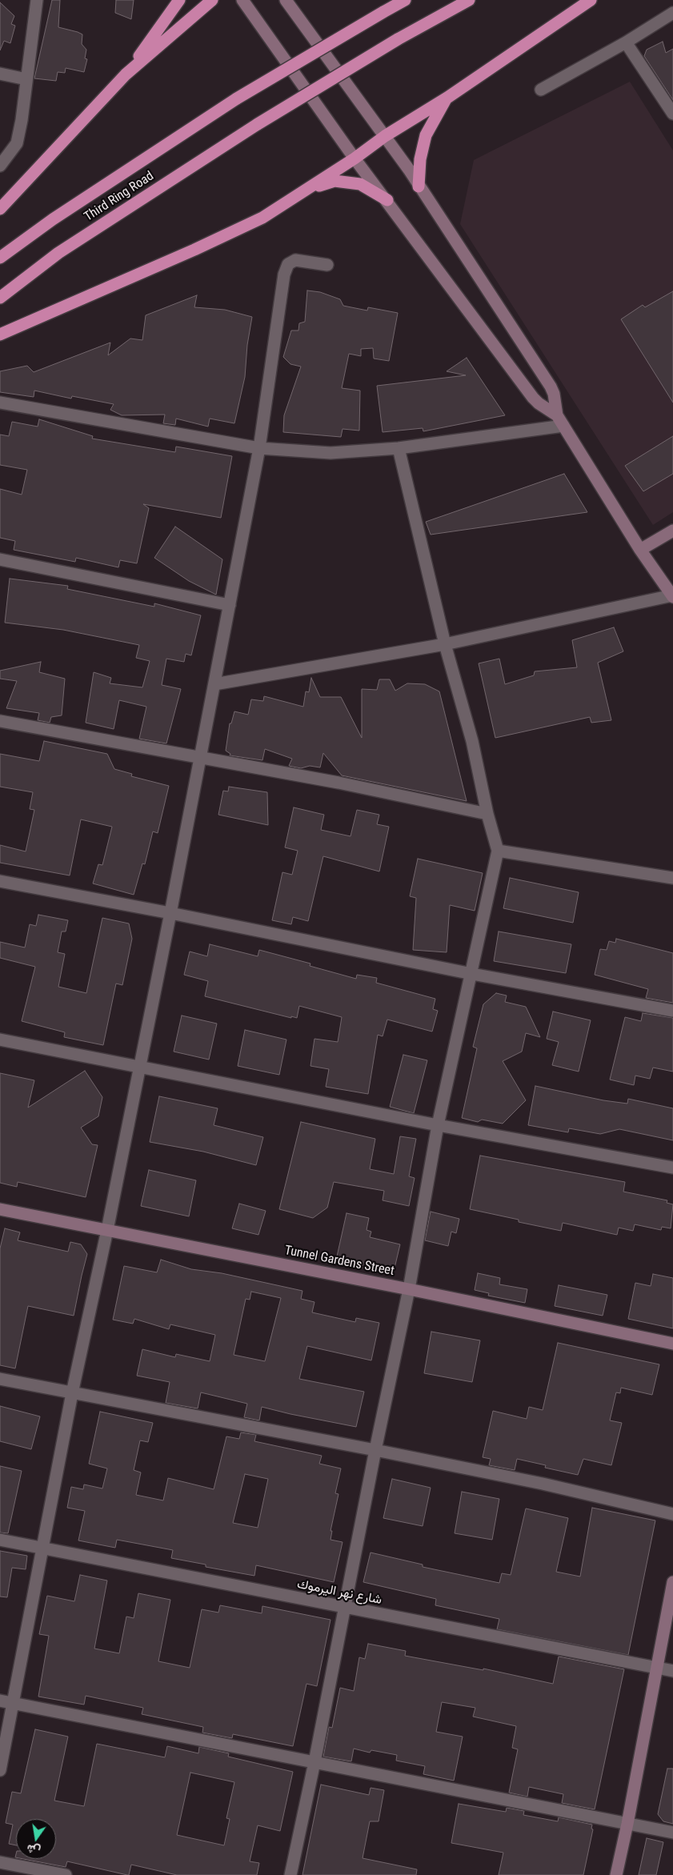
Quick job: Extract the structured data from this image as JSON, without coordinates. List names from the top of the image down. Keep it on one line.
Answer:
{"streets":{"highway":["Third Ring Road"],"main road":["Tunnel Gardens Street"],"street":["شارع نهر اليرموك"]},"north":"bottom"}
